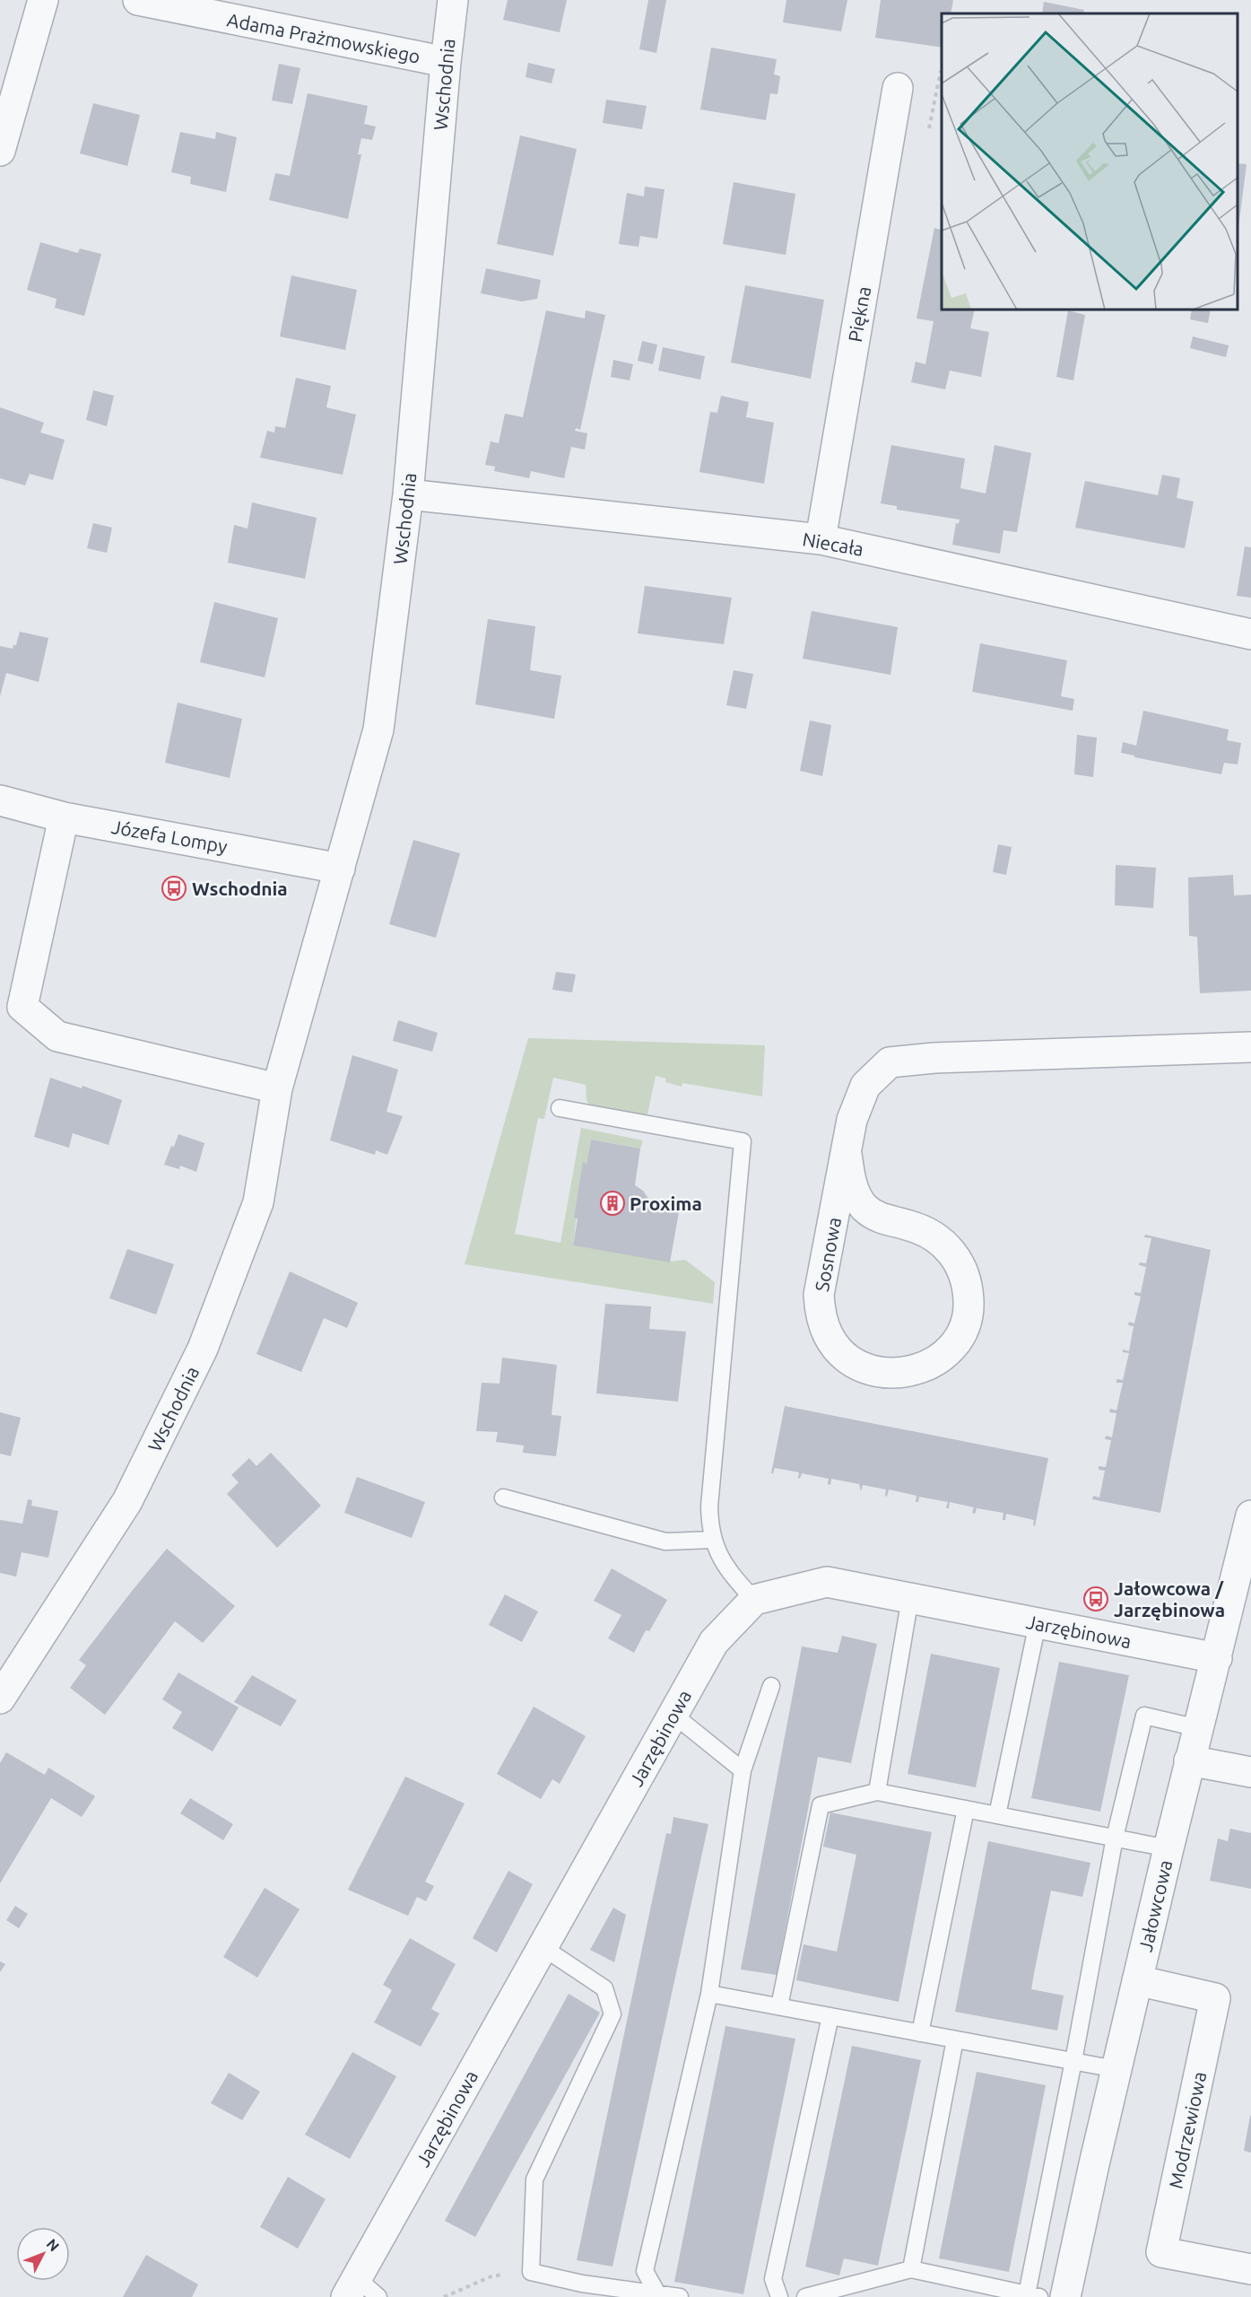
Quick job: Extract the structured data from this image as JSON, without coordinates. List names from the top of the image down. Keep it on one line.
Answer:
{"streets":{"street":["Adama Prażmowskiego","Wschodnia","Piękna","Niecała","Józefa Lompy","Sosnowa","Jarzębinowa","Jałowcowa","Modrzewiowa"]},"crossings":[["Adama Prażmowskiego","Wschodnia"],["Wschodnia","Niecała"],["Wschodnia","Józefa Lompy"],["Piękna","Niecała"],["Jarzębinowa","Jałowcowa"],["Jałowcowa","Modrzewiowa"]],"places":{"bus stop":["Wschodnia","Jałowcowa / Jarzębinowa"],"building":["Proxima"]},"north":"top right"}
